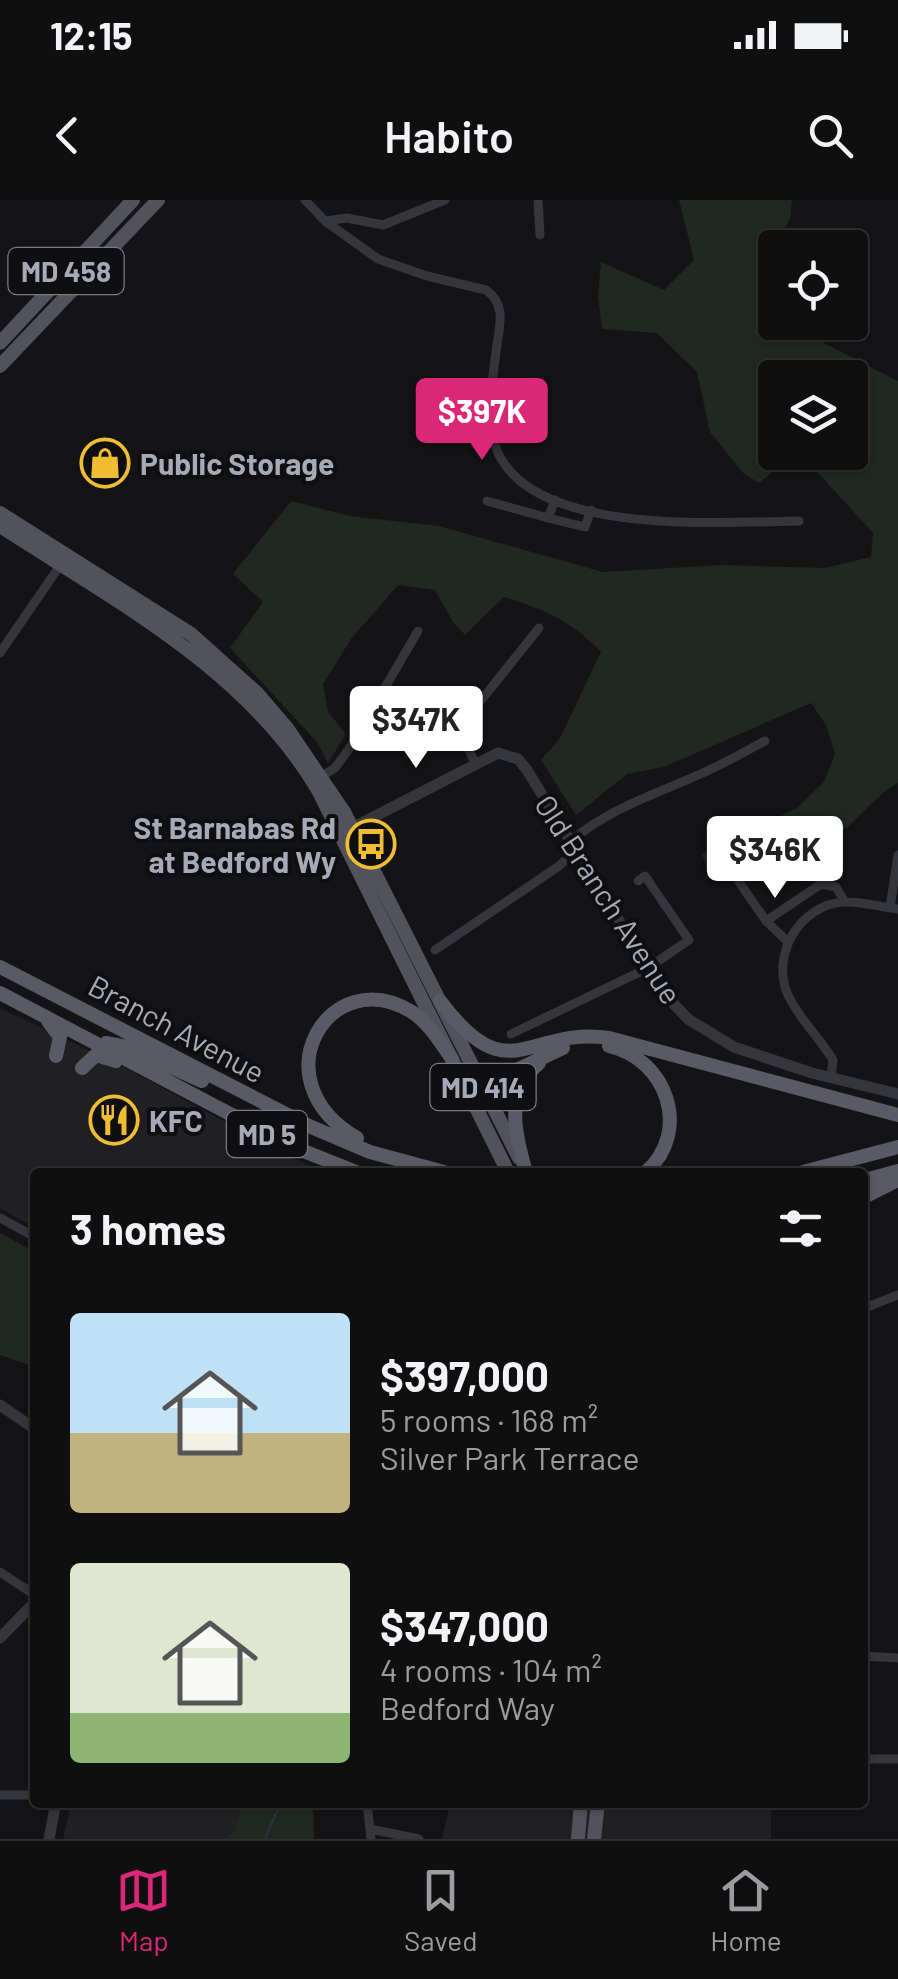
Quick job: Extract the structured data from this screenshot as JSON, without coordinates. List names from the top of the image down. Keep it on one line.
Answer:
{"streets":{"highway":["Branch Avenue","MD 5"],"main road":["MD 458","MD 414"],"street":["Old Branch Avenue"]},"places":{"shop":["Public Storage"],"bus stop":["St Barnabas Rd at Bedford Wy"],"restaurant":["KFC"]},"page":{"status":"12:15","header":"Habito","price":["$397K","$347K","$346K"],"heading":"3 homes","list":[{"name":"$397,000","note":"5 rooms · 168 m² · Silver Park Terrace"},{"name":"$347,000","note":"4 rooms · 104 m² · Bedford Way"}],"tabs":["Map","Saved","Home"]}}
